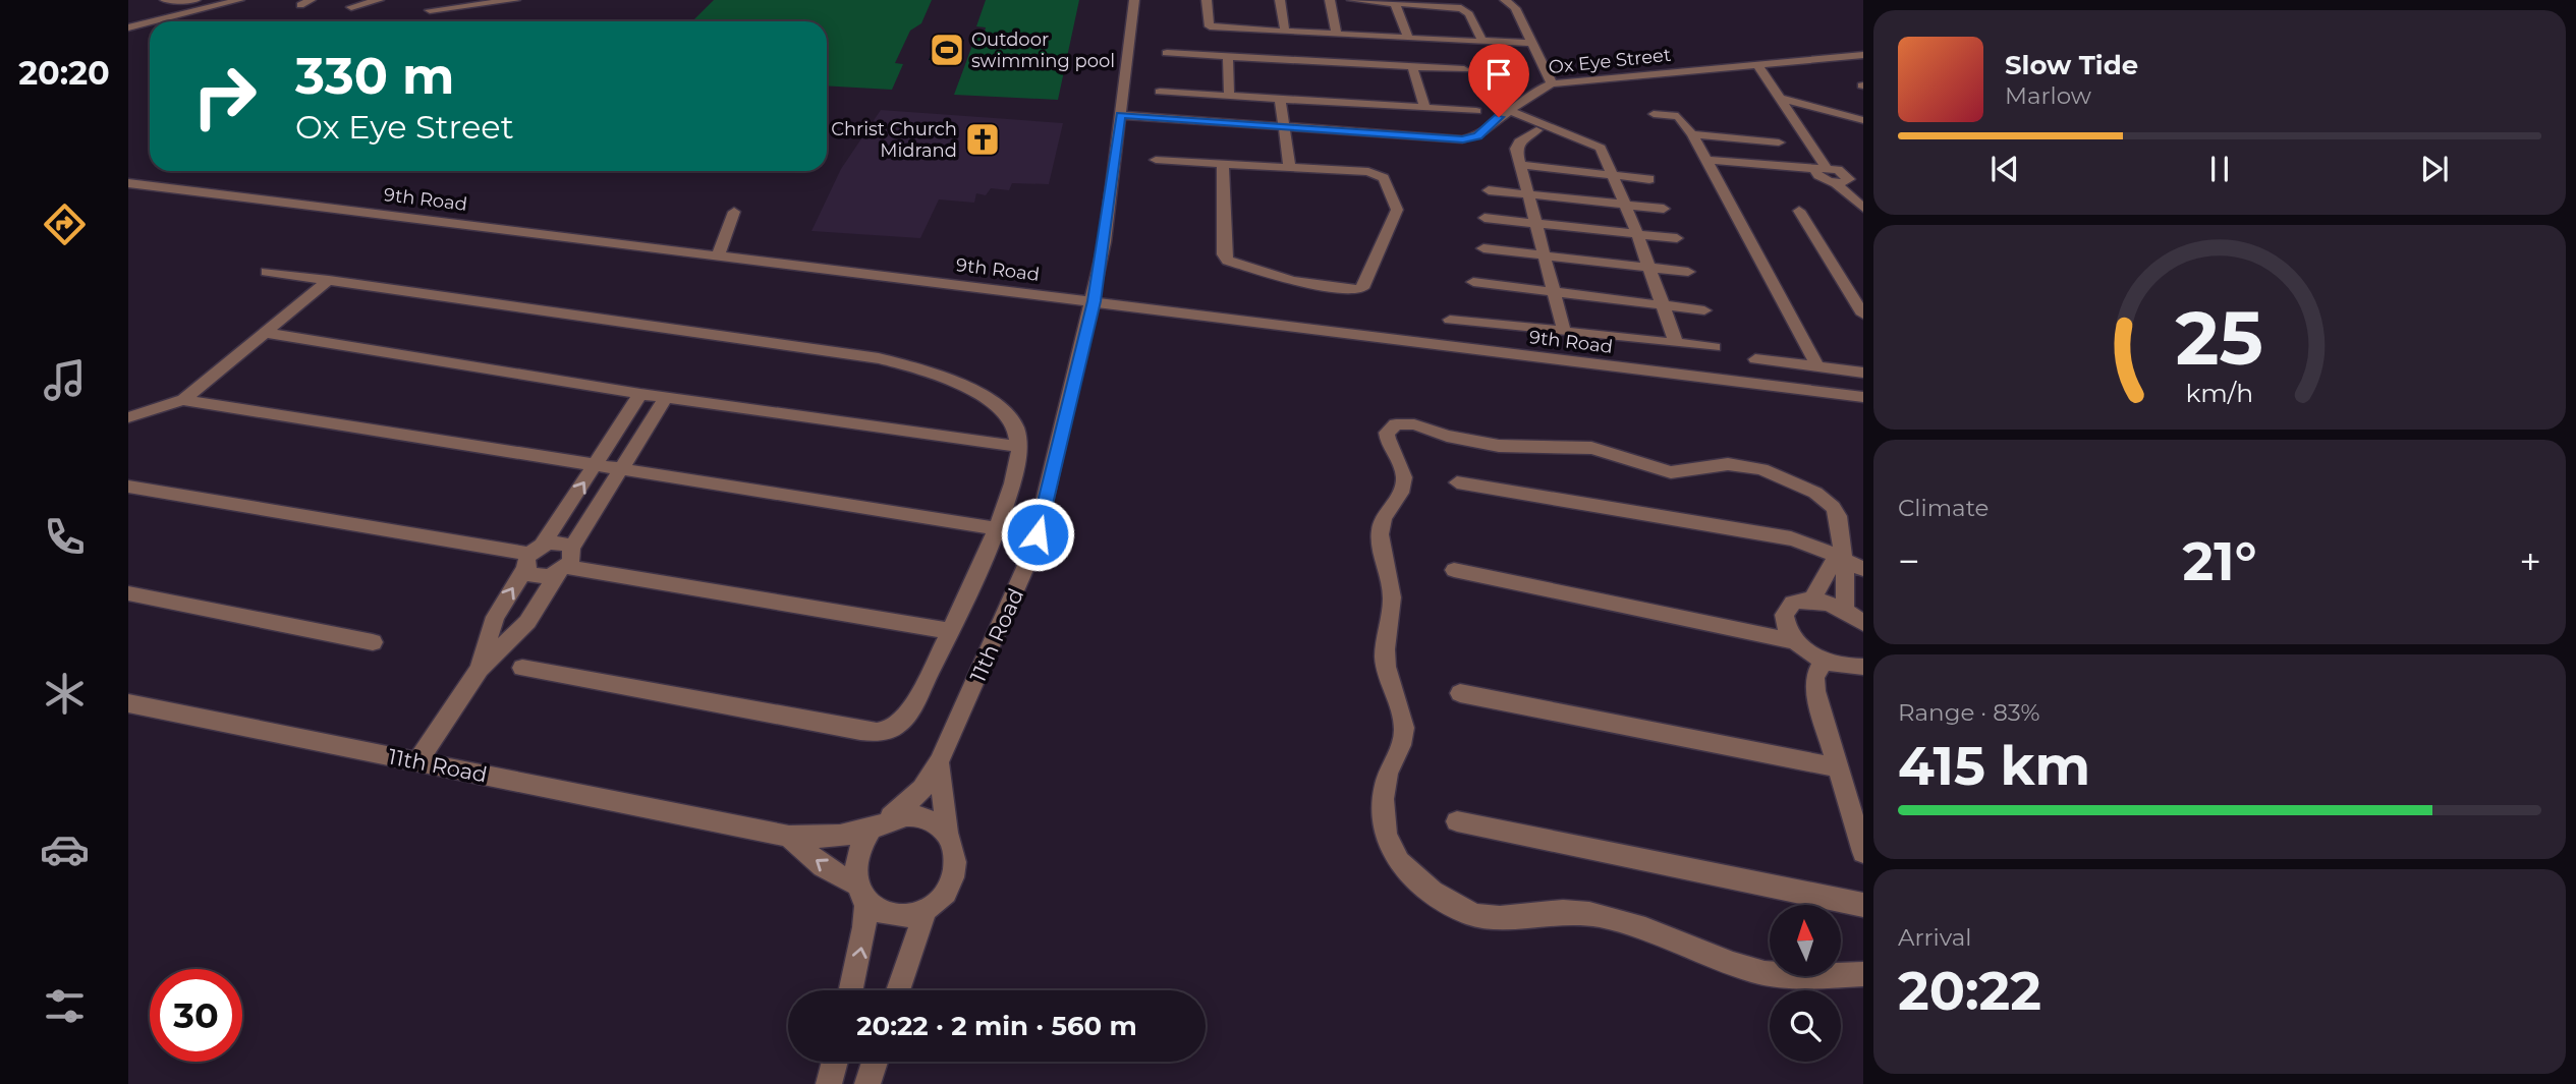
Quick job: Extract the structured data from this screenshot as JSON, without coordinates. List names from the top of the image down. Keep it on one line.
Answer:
{"streets":{"street":["Ox Eye Street","9th Road","11th Road"]},"crossings":[["Ox Eye Street","11th Road"],["9th Road","11th Road"]],"places":{"sports":["Outdoor swimming pool"],"church":["Christ Church Midrand"]},"north":"top","page":{"tabs":"20:20","turn":["330 m","Ox Eye Street"],"song":["Slow Tide","Marlow"],"tile":["Climate",["Range · 83%","415 km"],["Arrival","20:22"]],"heat":["−","21°","+"],"limit":"30","trip":"20:22 · 2 min · 560 m","gauge":["25","km/h"]}}
